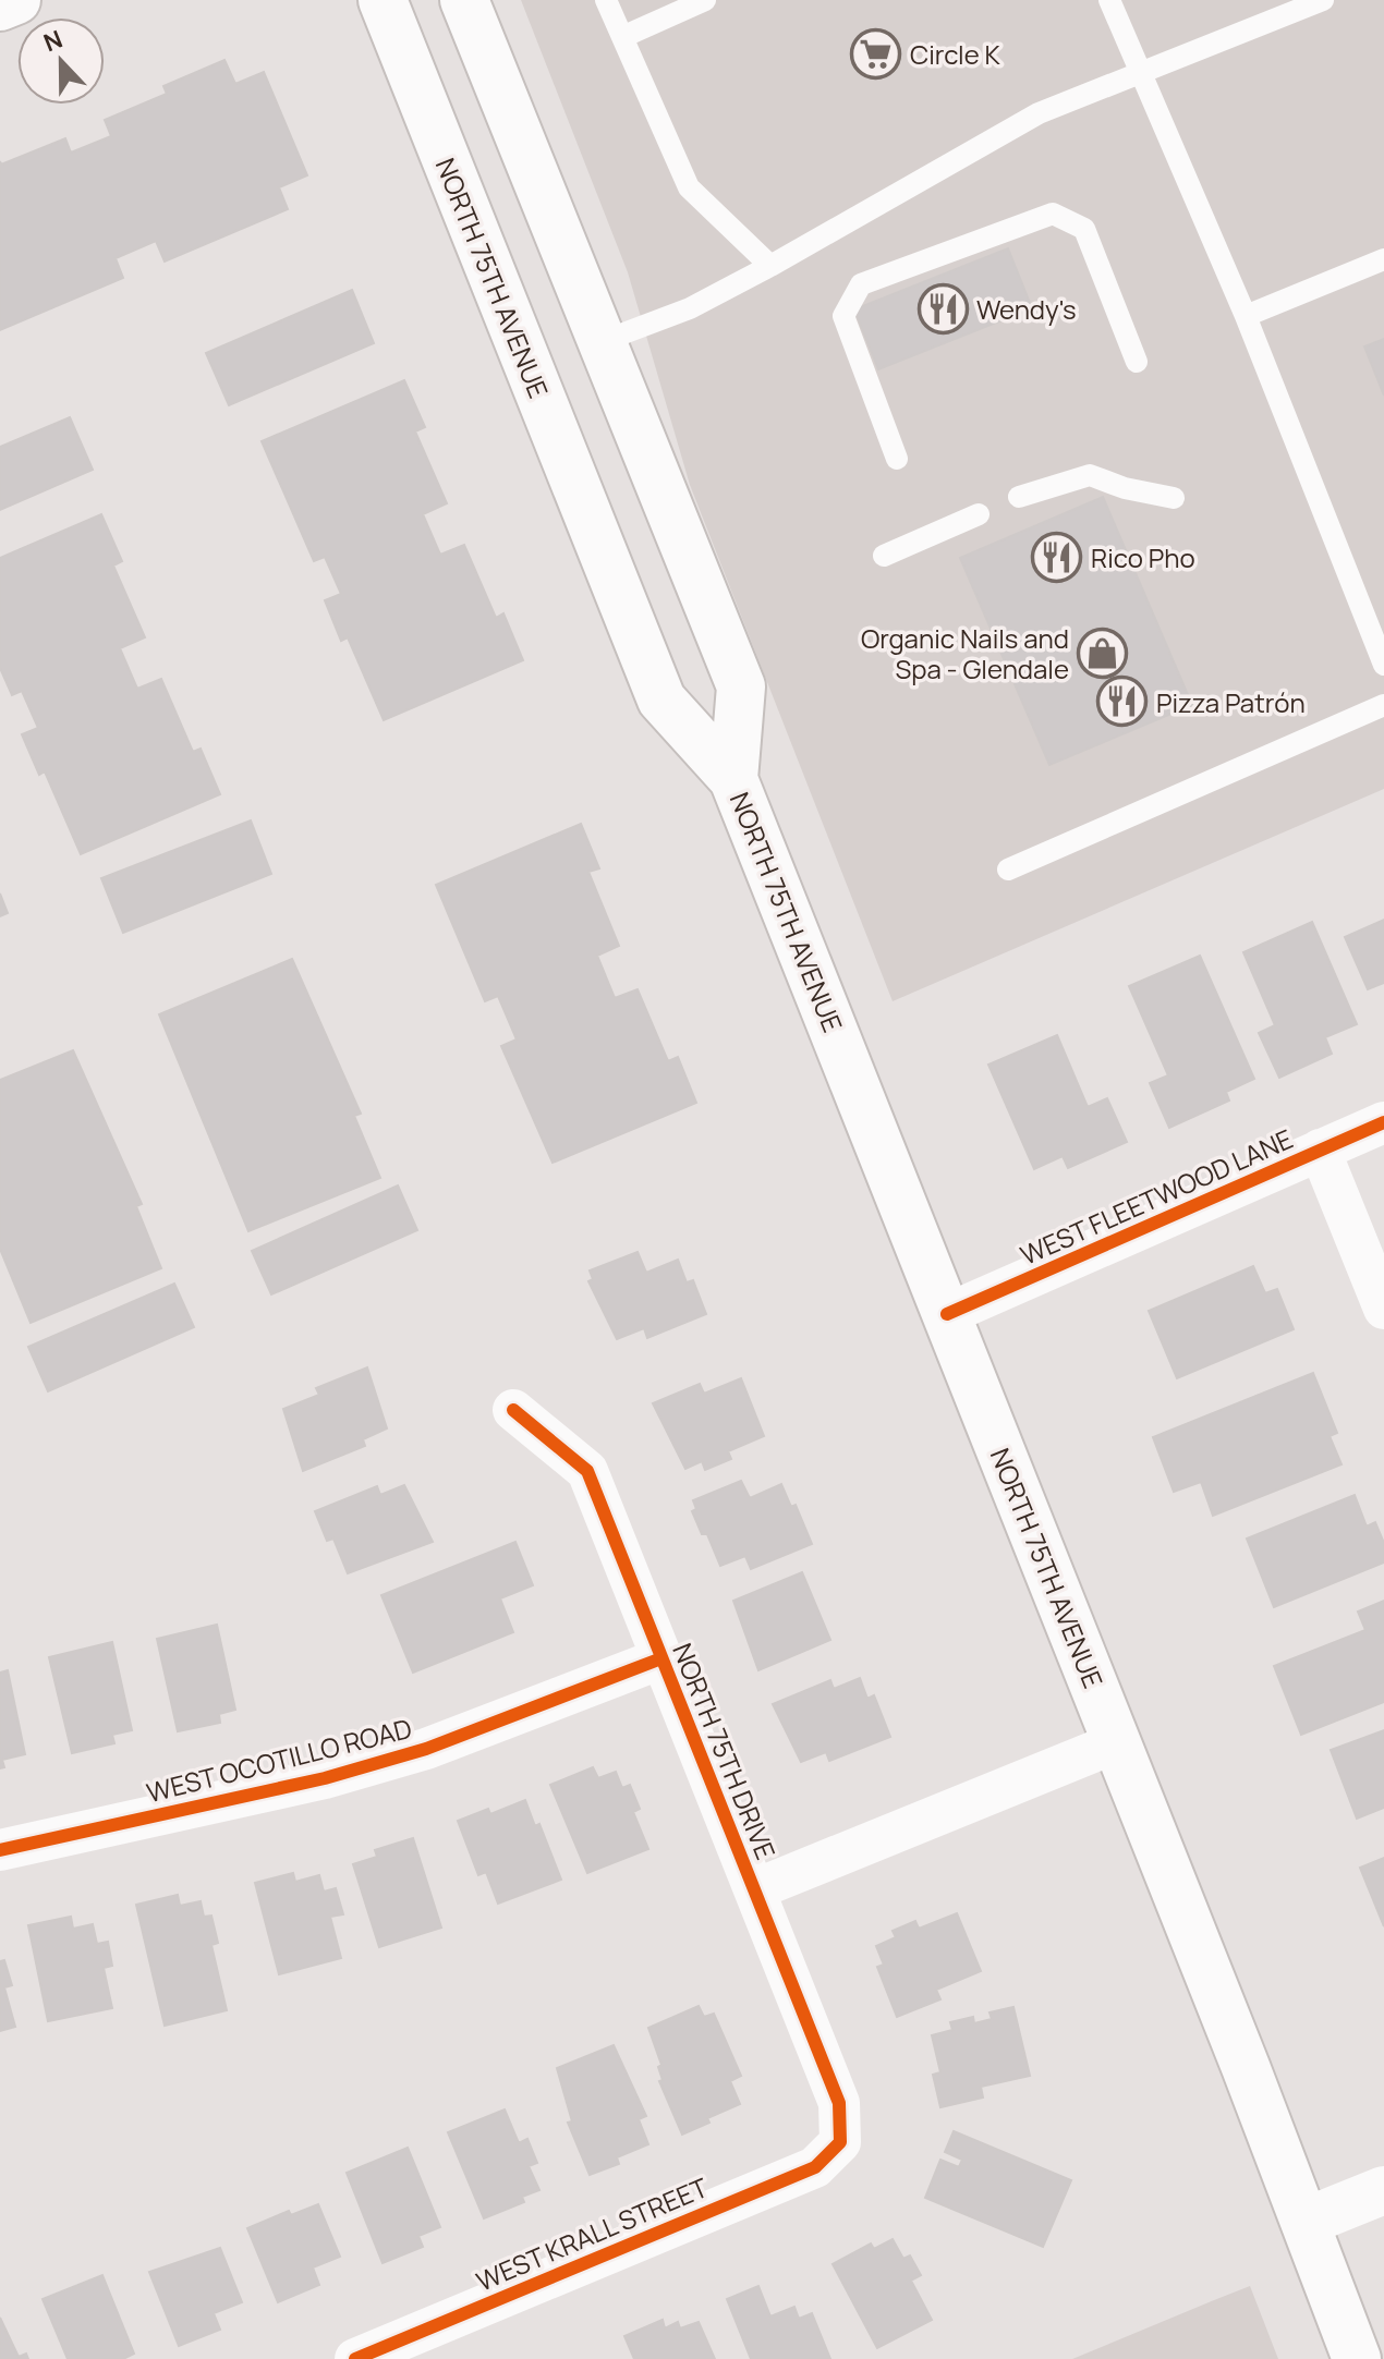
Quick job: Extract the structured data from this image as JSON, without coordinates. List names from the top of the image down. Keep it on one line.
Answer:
{"streets":{"main road":["NORTH 75TH AVENUE"],"street":["WEST FLEETWOOD LANE","NORTH 75TH DRIVE","WEST OCOTILLO ROAD","WEST KRALL STREET"]},"crossings":[["NORTH 75TH AVENUE","WEST FLEETWOOD LANE"],["NORTH 75TH DRIVE","WEST OCOTILLO ROAD"],["NORTH 75TH DRIVE","WEST KRALL STREET"]],"places":{"supermarket":["Circle K"],"restaurant":["Wendy's","Rico Pho","Pizza Patrón"],"shop":["Organic Nails and Spa - Glendale"]},"north":"top"}
